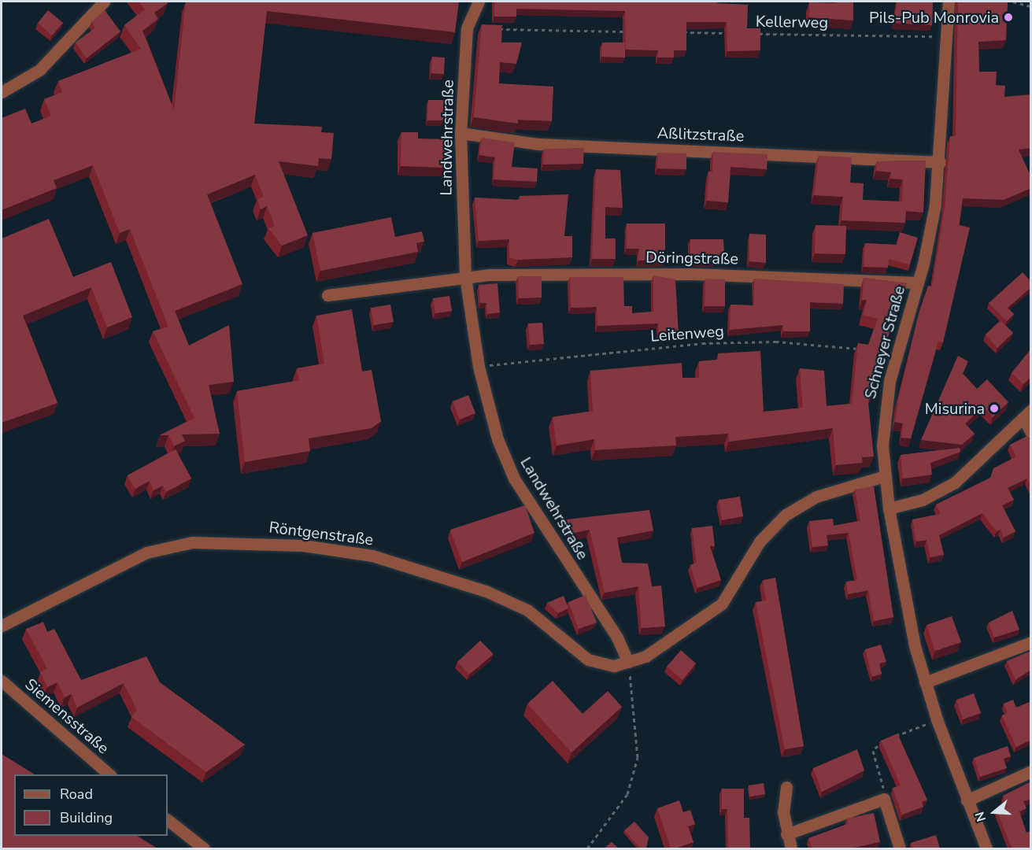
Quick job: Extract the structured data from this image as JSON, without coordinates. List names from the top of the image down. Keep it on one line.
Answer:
{"streets":{"street":["Aßlitzstraße","Landwehrstraße","Döringstraße","Schneyer Straße","Röntgenstraße","Siemensstraße"],"path":["Kellerweg","Leitenweg"]},"crossings":[["Kellerweg","Schneyer Straße"],["Aßlitzstraße","Landwehrstraße"],["Aßlitzstraße","Schneyer Straße"],["Landwehrstraße","Döringstraße"],["Landwehrstraße","Leitenweg"],["Landwehrstraße","Röntgenstraße"],["Döringstraße","Schneyer Straße"],["Schneyer Straße","Röntgenstraße"]],"places":["Pils-Pub Monrovia","Misurina"],"legend":["Road","Building"],"north":"left"}
